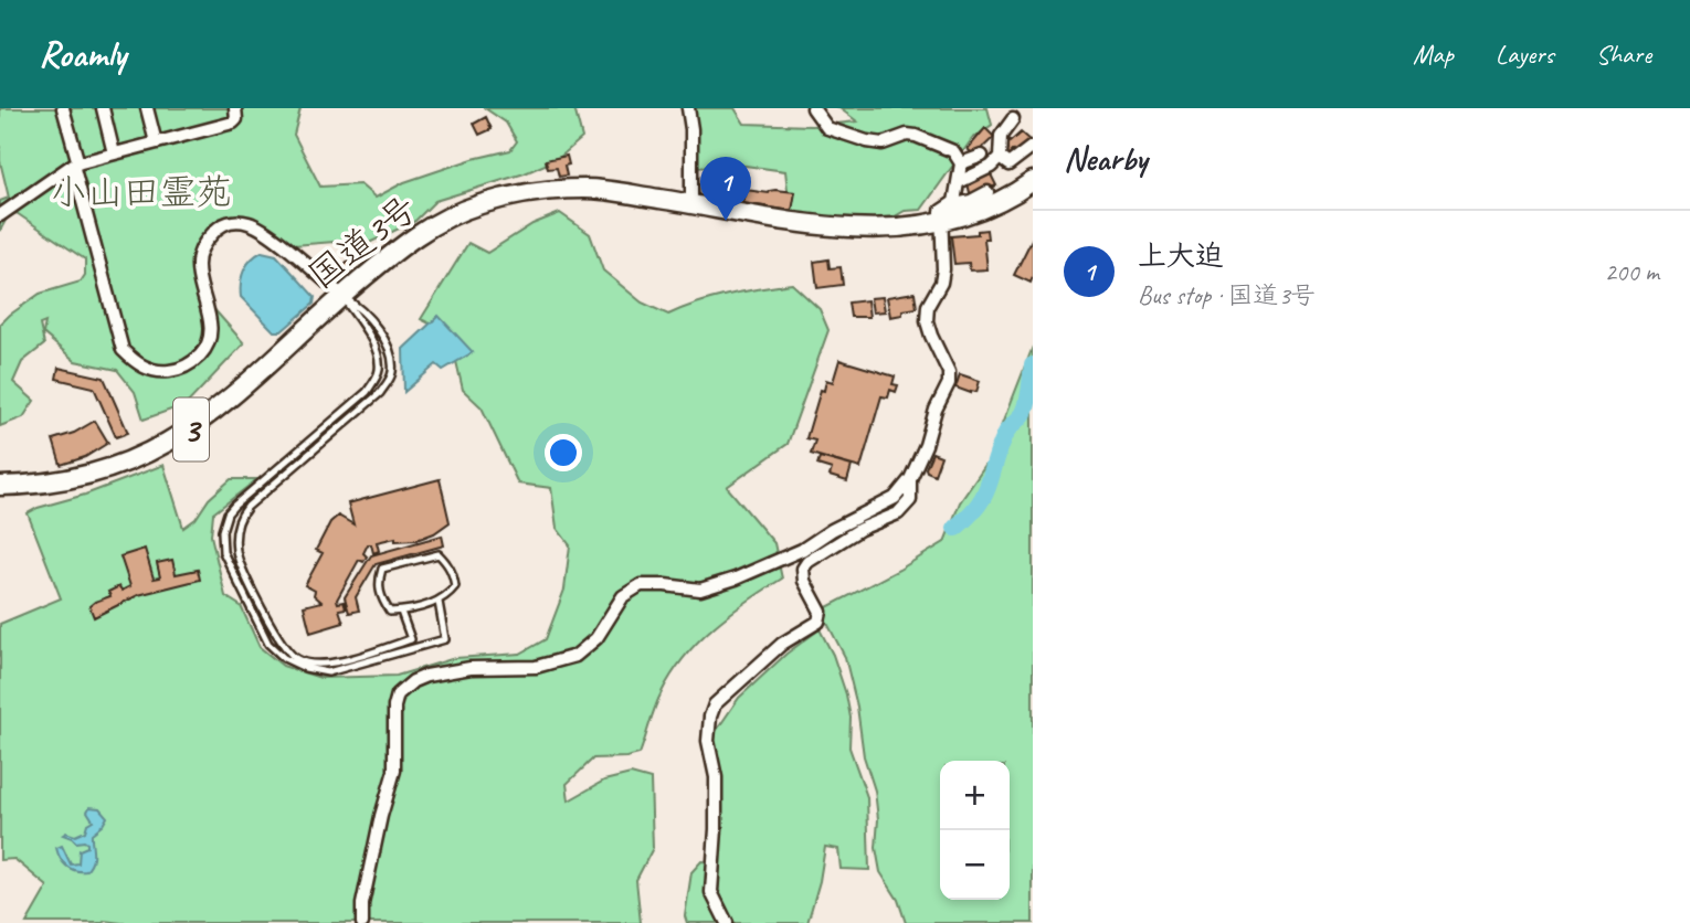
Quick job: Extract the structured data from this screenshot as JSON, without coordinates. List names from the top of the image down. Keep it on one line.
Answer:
{"streets":{"highway":["国道3号","3"]},"parks":["小山田霊苑"],"page":{"header":"Roamly","nav":["Map","Layers","Share"],"heading":"Nearby","pins":"1","list":[{"mark":"1","name":"上大迫","note":"Bus stop · 国道3号","value":"200 m"}],"map_buttons":["+","−"]}}
